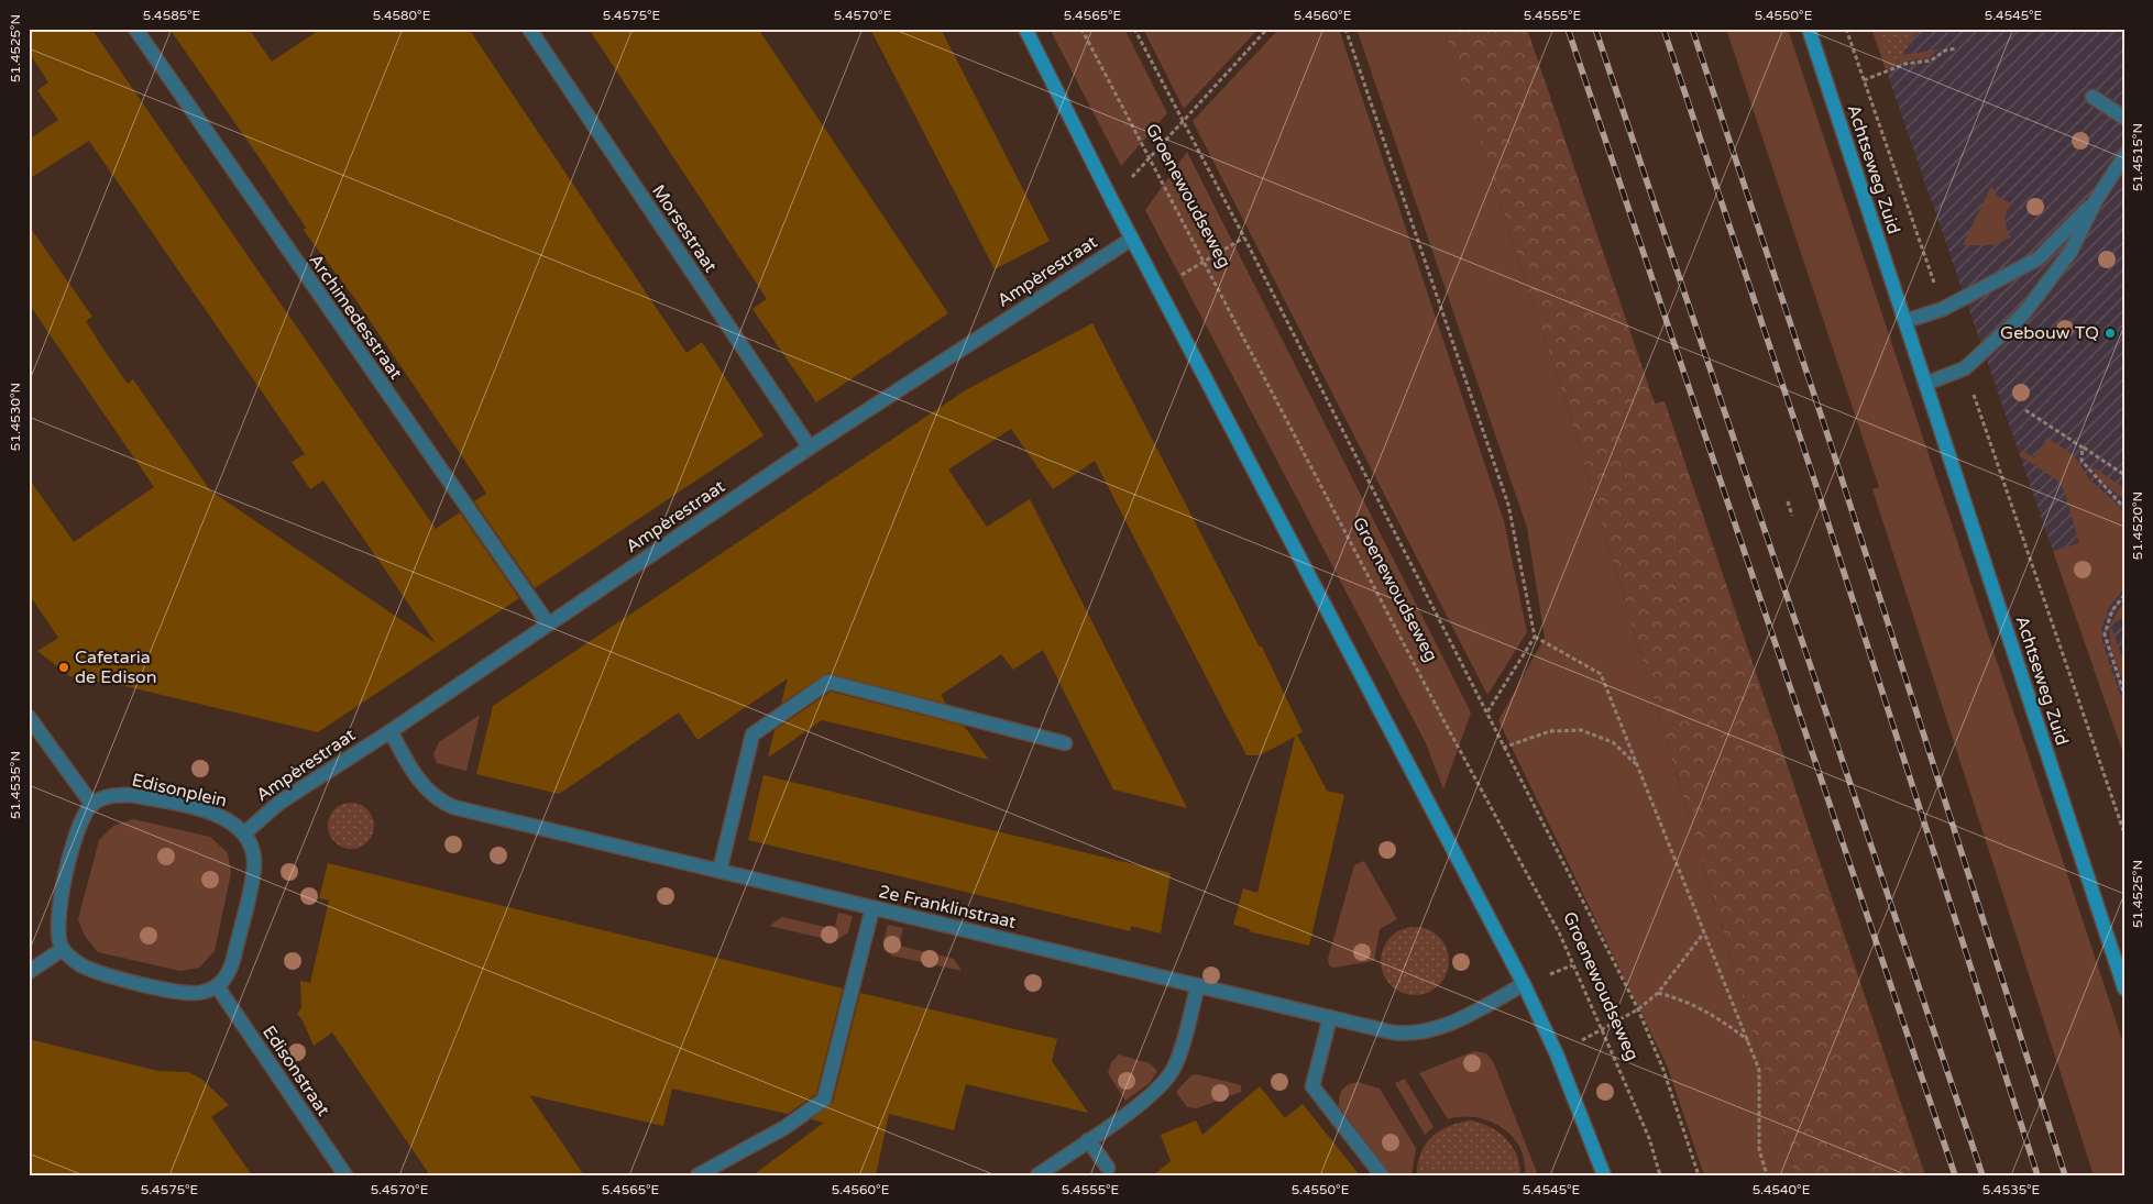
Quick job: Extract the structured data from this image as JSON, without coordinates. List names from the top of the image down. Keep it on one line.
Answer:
{"streets":{"street":["Achtseweg Zuid","Morsestraat","Ampèrestraat","Archimedesstraat","Edisonplein","2e Franklinstraat","Edisonstraat"],"path":["Groenewoudseweg"]},"crossings":[["Morsestraat","Ampèrestraat"],["Ampèrestraat","Archimedesstraat"],["Ampèrestraat","Edisonplein"],["Ampèrestraat","2e Franklinstraat"]],"places":["Gebouw TQ","Cafetaria de Edison"],"coordinates":["5.4585°E","5.4580°E","5.4575°E","5.4570°E","5.4565°E","5.4560°E","5.4555°E","5.4550°E","5.4545°E","51.4525°N","51.4515°N","51.4530°N","51.4520°N","51.4535°N","5.4540°E","5.4535°E"]}
